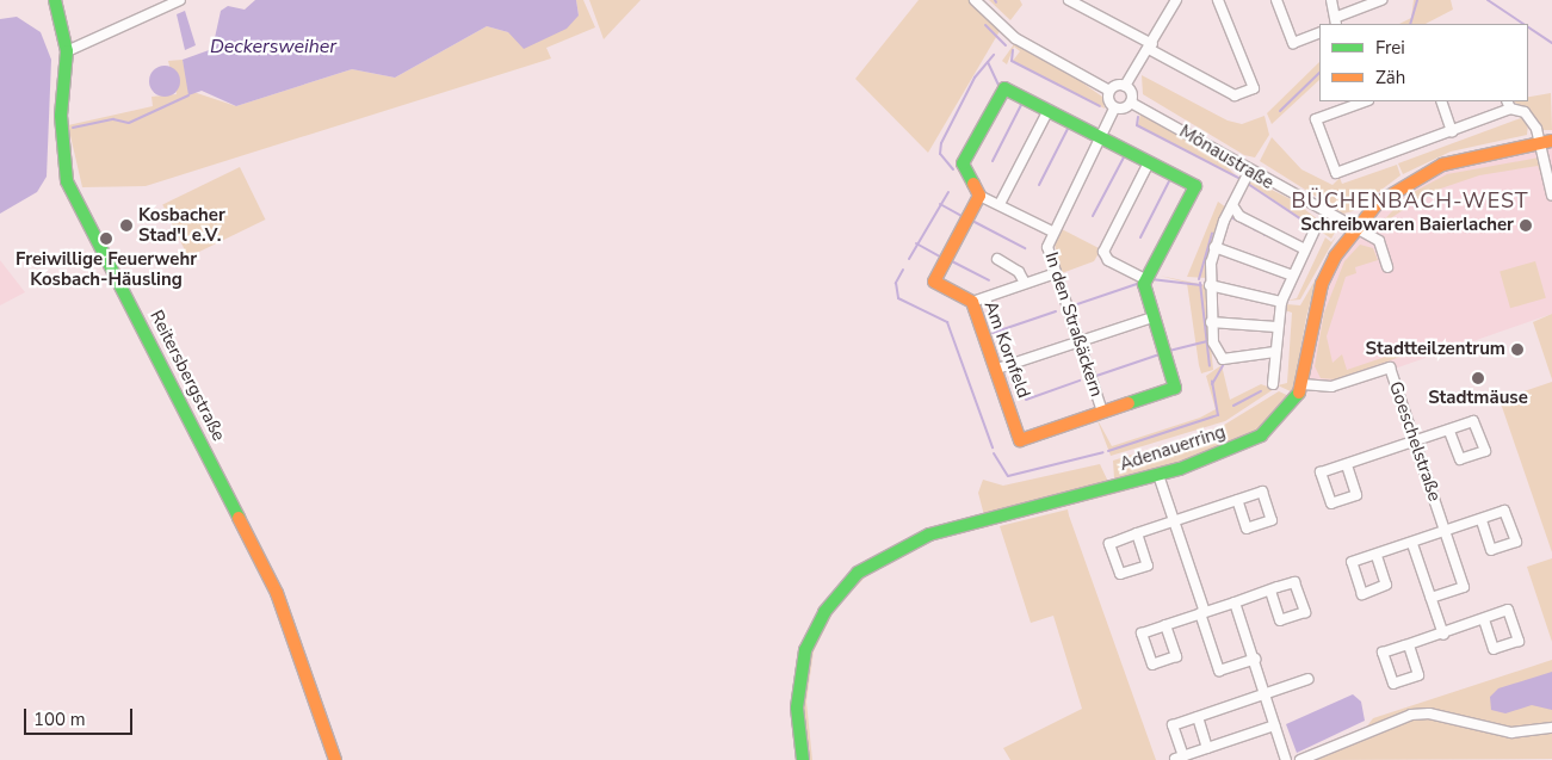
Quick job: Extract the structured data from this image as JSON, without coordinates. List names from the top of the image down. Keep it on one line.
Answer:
{"streets":{"street":["Mönaustraße","In den Straßäckern","Am Kornfeld","Reitersbergstraße","Goeschelstraße","Adenauerring"]},"crossings":[["Mönaustraße","Adenauerring"],["In den Straßäckern","Am Kornfeld"],["Goeschelstraße","Adenauerring"]],"districts":["BÜCHENBACH-WEST"],"water":["Deckersweiher"],"places":["Kosbacher Stad'l e.V.","Schreibwaren Baierlacher","Freiwillige Feuerwehr Kosbach-Häusling","Stadtteilzentrum","Stadtmäuse"],"legend":["Frei","Zäh"],"scale_bar":"100 m"}
